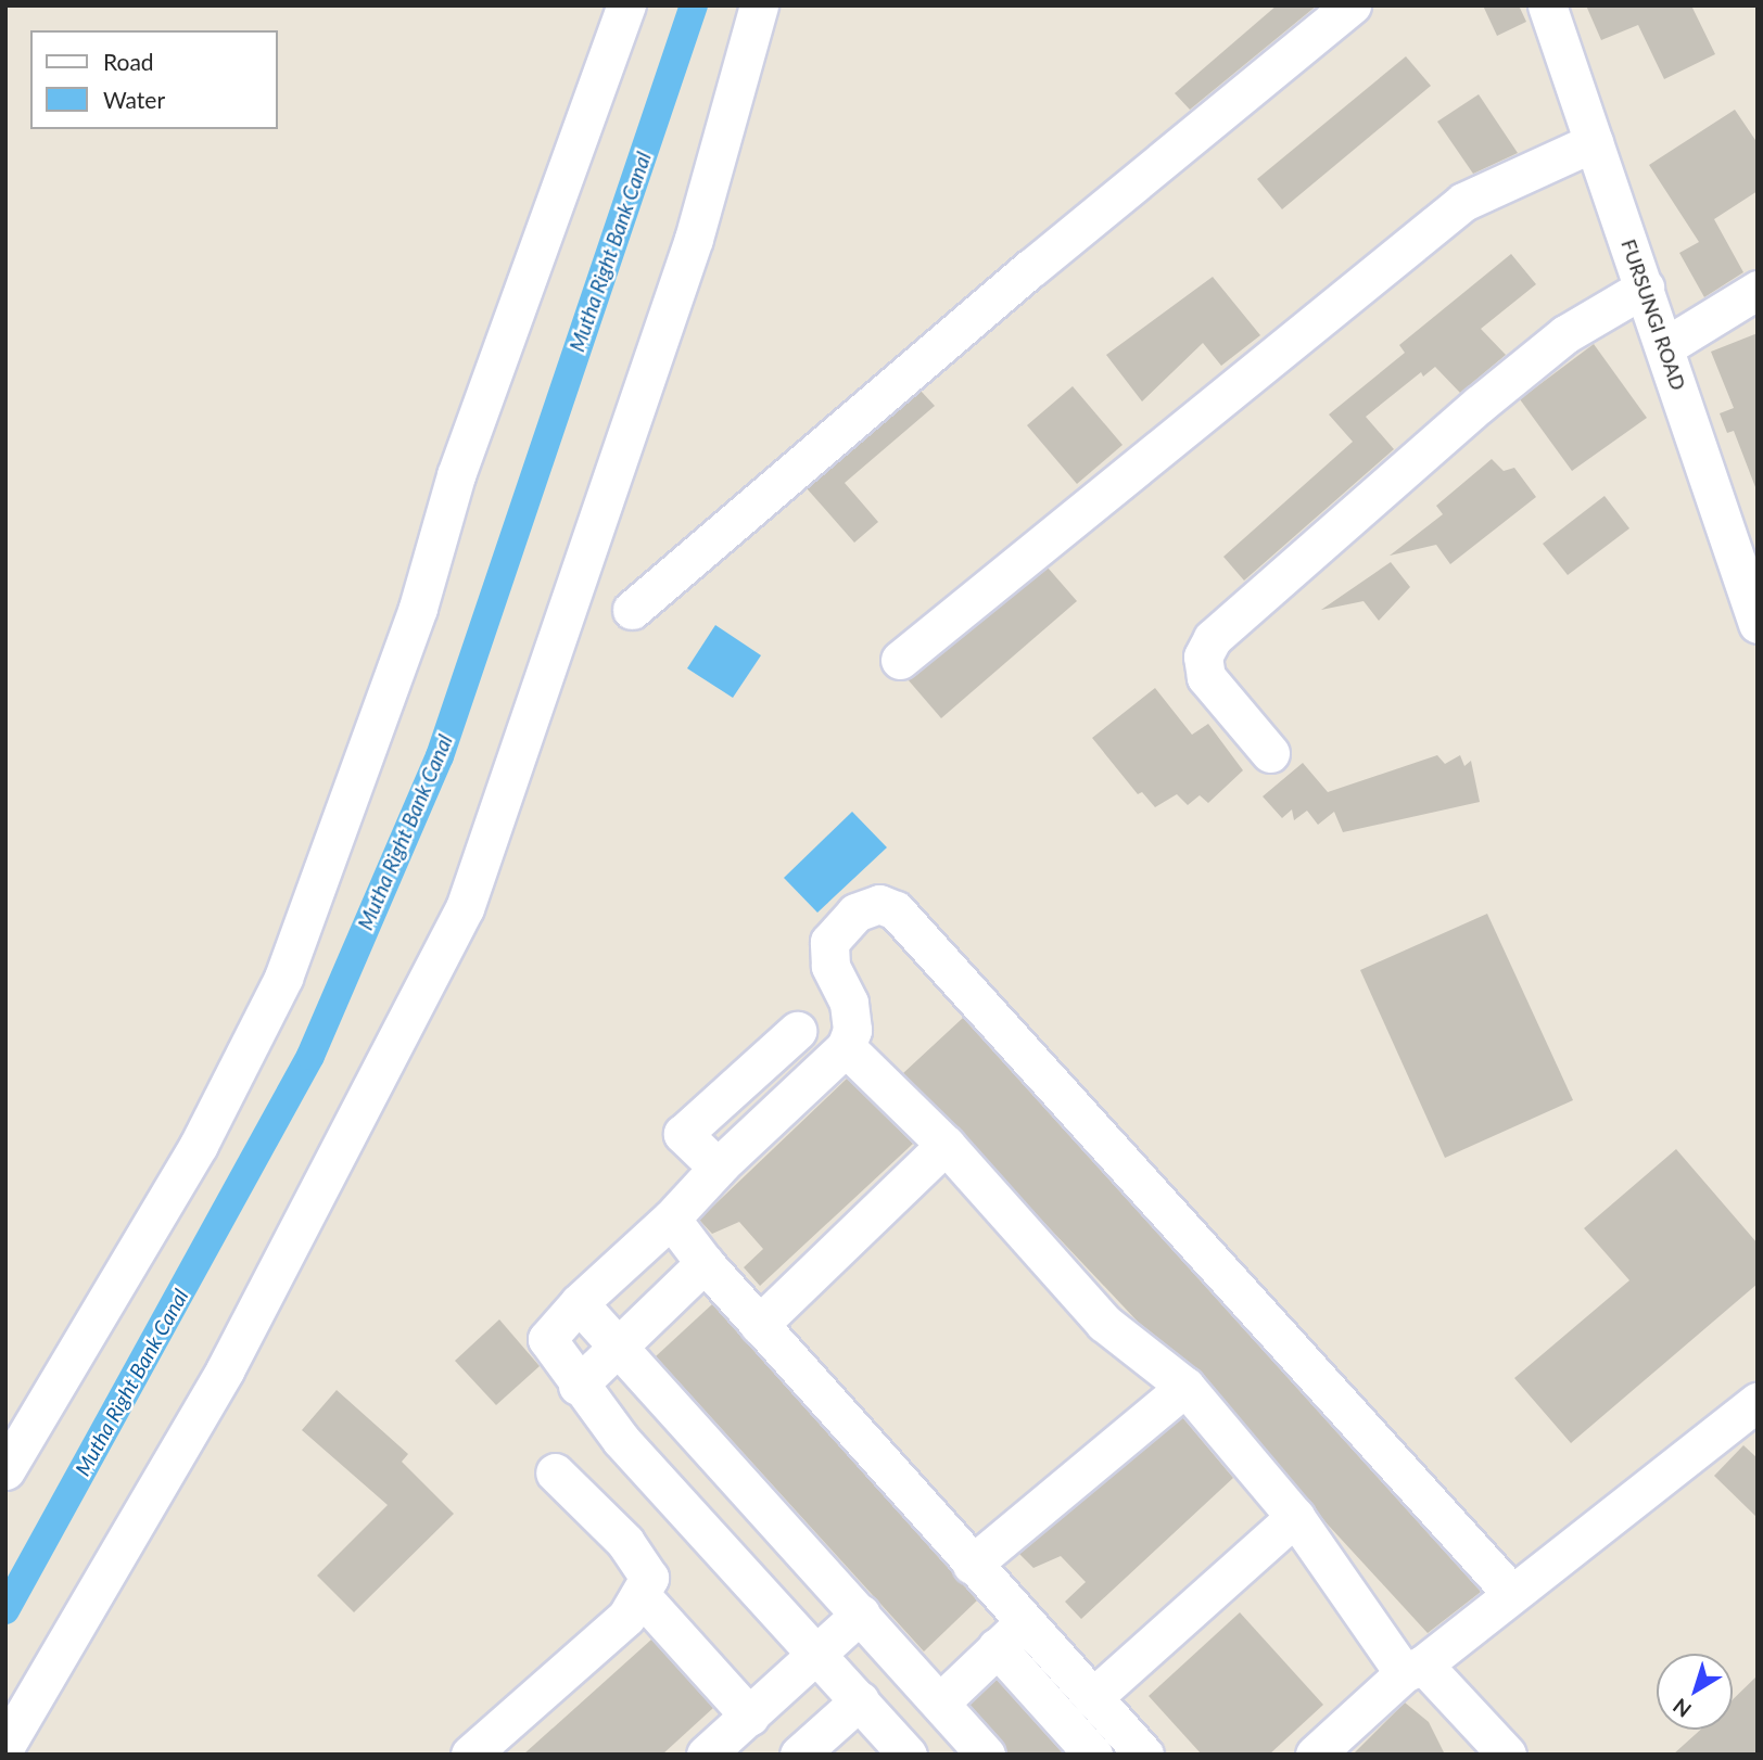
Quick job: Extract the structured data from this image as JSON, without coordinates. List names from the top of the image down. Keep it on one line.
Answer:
{"streets":{"street":["FURSUNGI ROAD"]},"water":["Mutha Right Bank Canal"],"legend":["Road","Water"],"north":"bottom left"}
